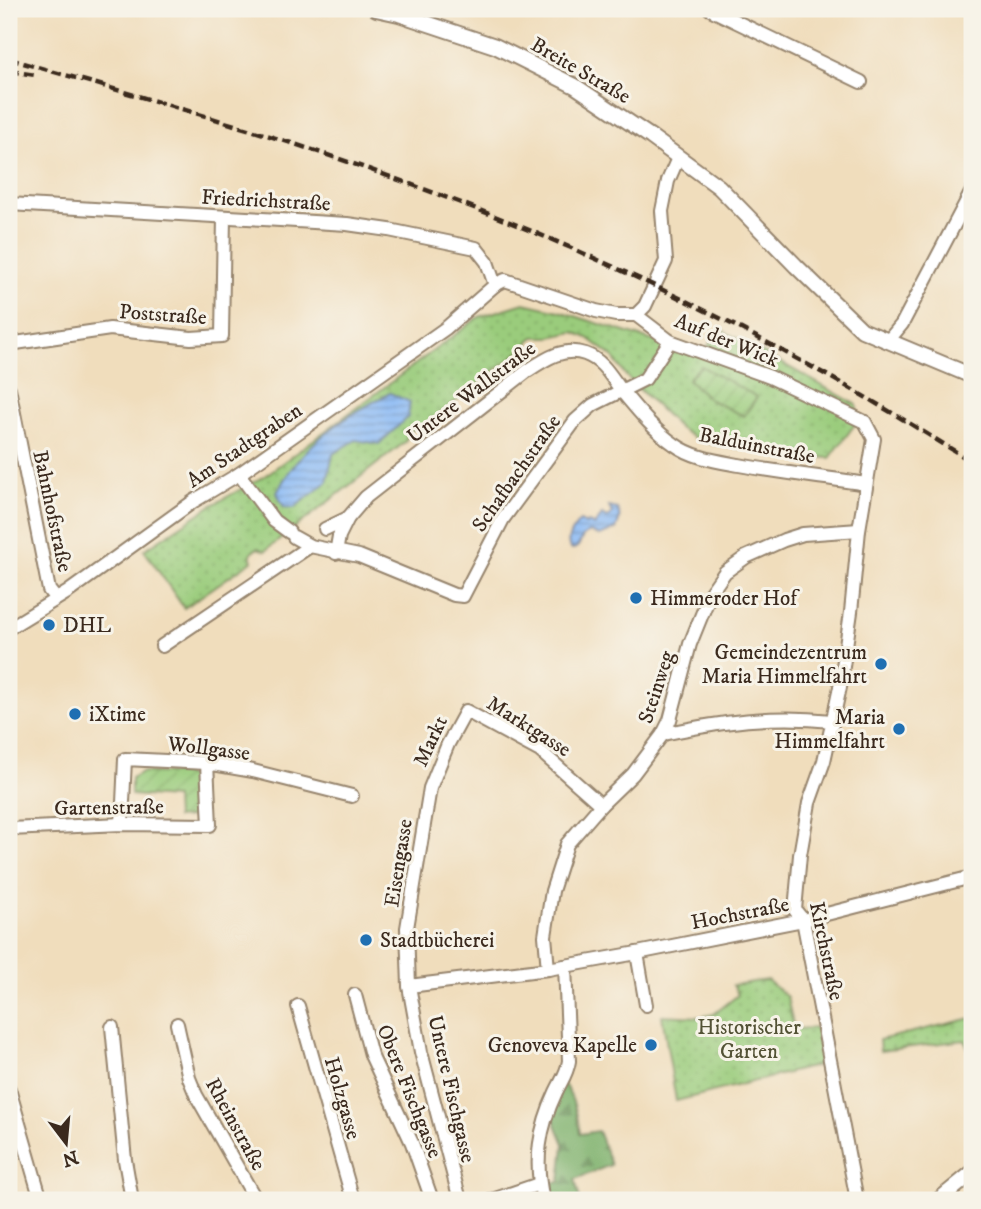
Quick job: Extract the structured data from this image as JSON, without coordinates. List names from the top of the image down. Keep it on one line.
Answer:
{"streets":{"street":["Breite Straße","Friedrichstraße","Poststraße","Auf der Wick","Untere Wallstraße","Am Stadtgraben","Balduinstraße","Schafbachstraße","Bahnhofstraße","Steinweg","Marktgasse","Markt","Wollgasse","Gartenstraße","Eisengasse","Hochstraße","Kirchstraße","Untere Fischgasse","Obere Fischgasse","Holzgasse","Rheinstraße"]},"crossings":[["Friedrichstraße","Poststraße"],["Friedrichstraße","Am Stadtgraben"],["Auf der Wick","Schafbachstraße"],["Auf der Wick","Kirchstraße"],["Untere Wallstraße","Balduinstraße"],["Untere Wallstraße","Schafbachstraße"],["Am Stadtgraben","Bahnhofstraße"],["Balduinstraße","Schafbachstraße"],["Balduinstraße","Kirchstraße"],["Steinweg","Marktgasse"],["Steinweg","Hochstraße"],["Steinweg","Kirchstraße"],["Marktgasse","Markt"],["Markt","Eisengasse"],["Wollgasse","Gartenstraße"],["Eisengasse","Hochstraße"],["Eisengasse","Untere Fischgasse"],["Hochstraße","Kirchstraße"],["Hochstraße","Untere Fischgasse"]],"parks":["Historischer Garten"],"places":["Himmeroder Hof","DHL","Gemeindezentrum Maria Himmelfahrt","iXtime","Maria Himmelfahrt","Stadtbücherei","Genoveva Kapelle"],"north":"bottom"}
